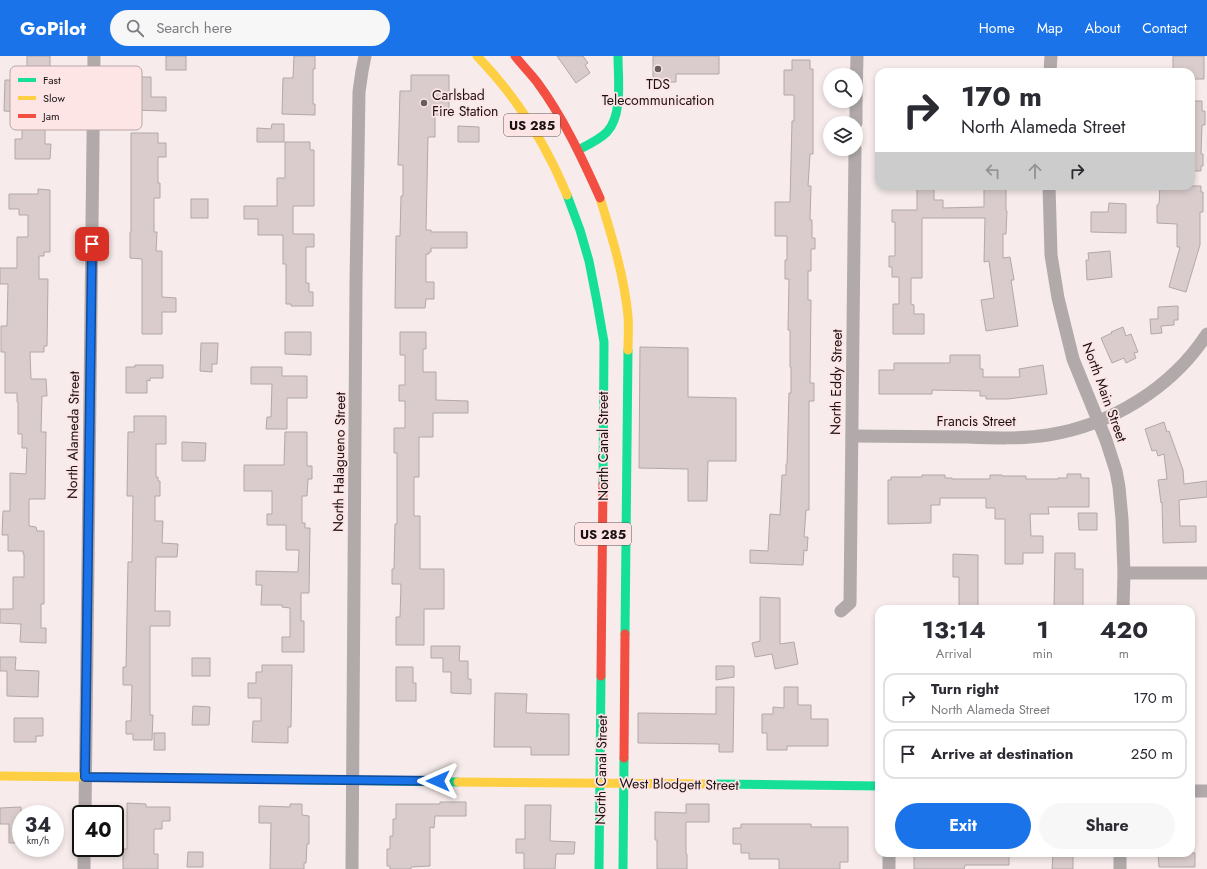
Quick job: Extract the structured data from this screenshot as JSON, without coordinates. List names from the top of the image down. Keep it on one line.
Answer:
{"streets":{"main road":["US 285","North Canal Street","West Blodgett Street"],"street":["North Eddy Street","North Main Street","Francis Street","North Alameda Street","North Halagueno Street"]},"crossings":[["North Eddy Street","Francis Street"],["North Main Street","Francis Street"],["North Alameda Street","West Blodgett Street"],["North Canal Street","West Blodgett Street"],["North Halagueno Street","West Blodgett Street"]],"places":["TDS Telecommunication","Carlsbad Fire Station"],"legend":["Fast","Slow","Jam"],"page":{"header":"GoPilot","search":"Search here","nav":["Home","Map","About","Contact"],"turn":["170 m","North Alameda Street"],"eta":["13:14","Arrival","1","min","420","m"],"list":[{"name":"Turn right","note":"North Alameda Street","value":"170 m"},{"name":"Arrive at destination","value":"250 m"}],"buttons":["Exit","Share"],"speed":"34 km/h","limit":"40"}}
